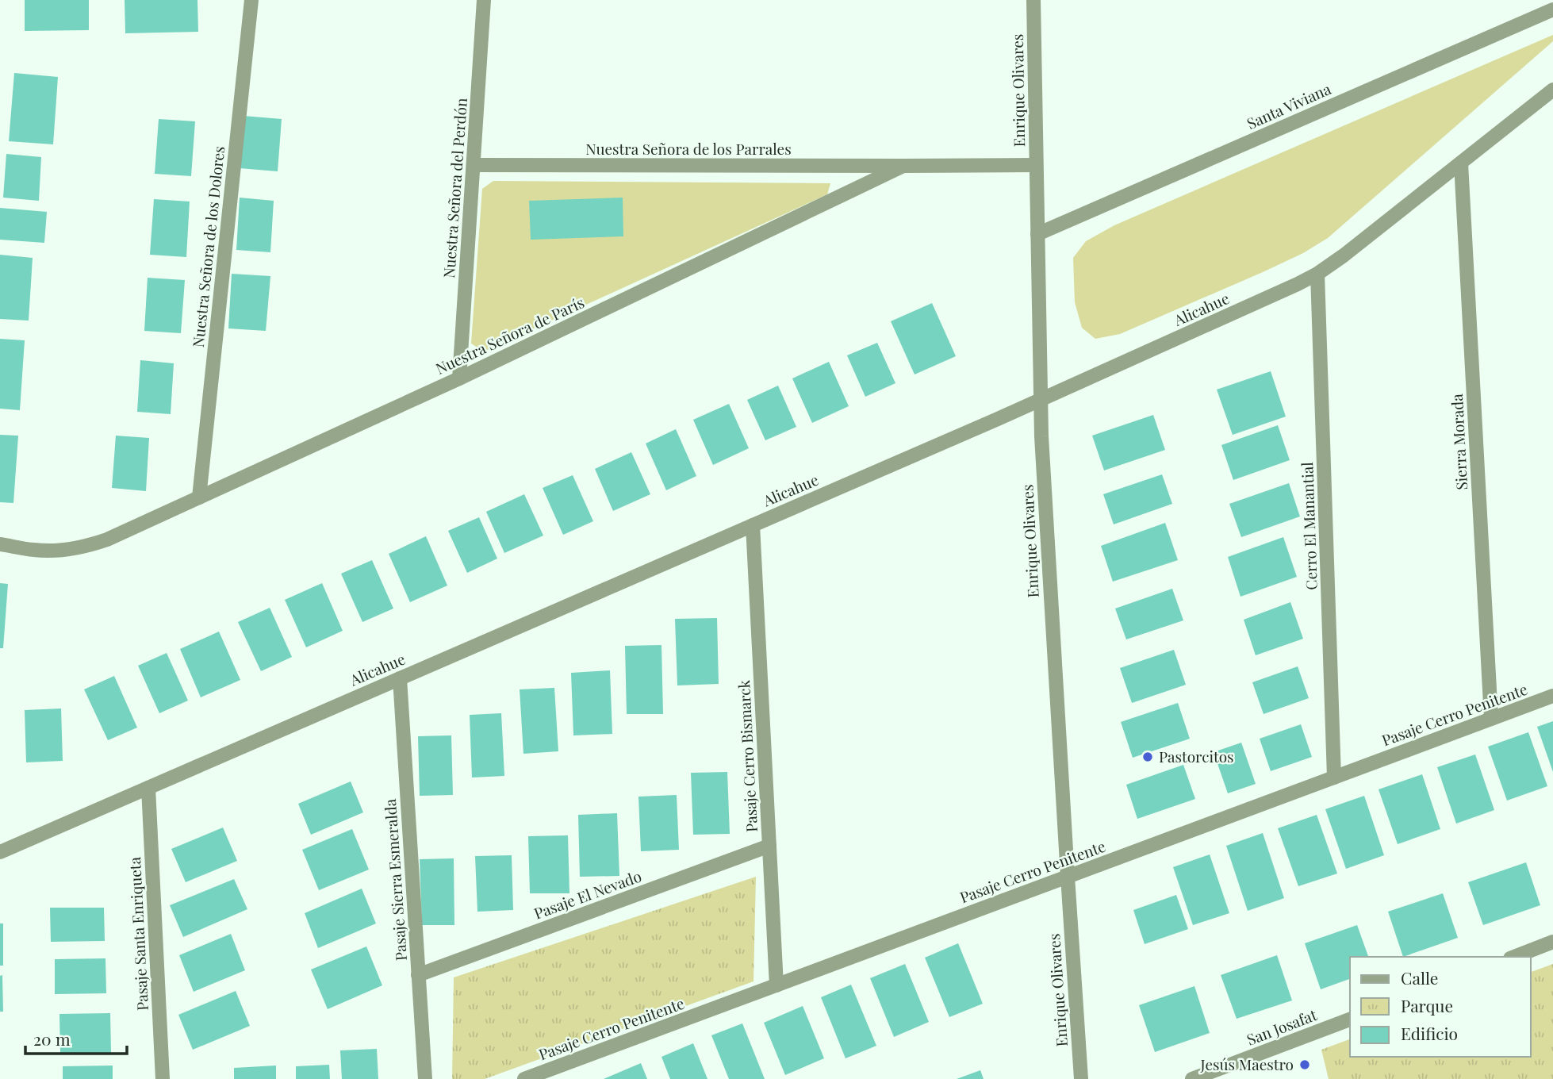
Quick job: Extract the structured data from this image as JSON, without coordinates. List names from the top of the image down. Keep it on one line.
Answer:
{"streets":{"street":["Enrique Olivares","Santa Viviana","Nuestra Señora de los Parrales","Nuestra Señora del Perdón","Nuestra Señora de los Dolores","Alicahue","Nuestra Señora de París","Sierra Morada","Cerro El Manantial","Pasaje Cerro Penitente","Pasaje Cerro Bismarck","Pasaje Sierra Esmeralda","Pasaje El Nevado","Pasaje Santa Enriqueta","San Josafat"]},"crossings":[["Enrique Olivares","Santa Viviana"],["Enrique Olivares","Alicahue"],["Enrique Olivares","Nuestra Señora de París"],["Enrique Olivares","Pasaje Cerro Penitente"],["Nuestra Señora de los Parrales","Nuestra Señora del Perdón"],["Nuestra Señora de los Parrales","Nuestra Señora de París"],["Nuestra Señora del Perdón","Nuestra Señora de París"],["Nuestra Señora de los Dolores","Nuestra Señora de París"],["Alicahue","Sierra Morada"],["Alicahue","Cerro El Manantial"],["Alicahue","Pasaje Cerro Bismarck"],["Alicahue","Pasaje Sierra Esmeralda"],["Alicahue","Pasaje Santa Enriqueta"],["Sierra Morada","Pasaje Cerro Penitente"],["Cerro El Manantial","Pasaje Cerro Penitente"],["Pasaje Cerro Penitente","Pasaje Cerro Bismarck"],["Pasaje Cerro Bismarck","Pasaje El Nevado"],["Pasaje Sierra Esmeralda","Pasaje El Nevado"]],"places":["Pastorcitos","Jesús Maestro"],"legend":["Calle","Parque","Edificio"],"scale_bar":"20 m"}
